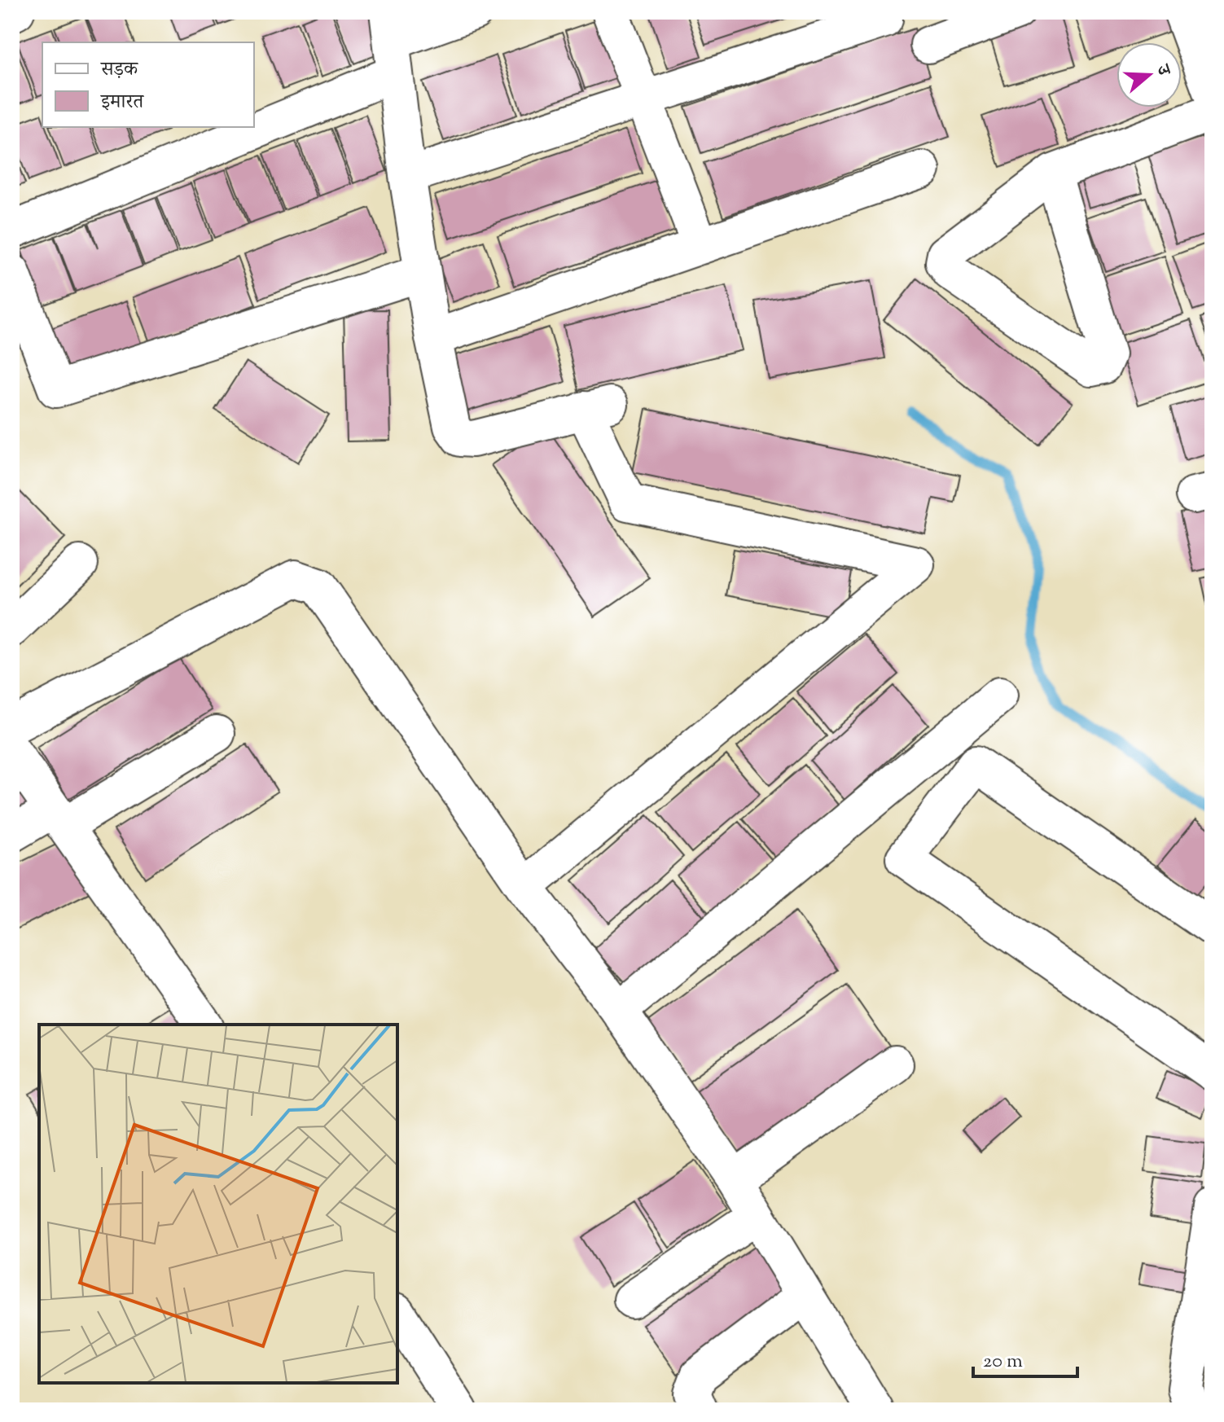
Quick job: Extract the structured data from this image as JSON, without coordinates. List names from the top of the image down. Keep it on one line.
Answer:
{"legend":["सड़क","इमारत"],"scale_bar":"20 m","north":"right"}
